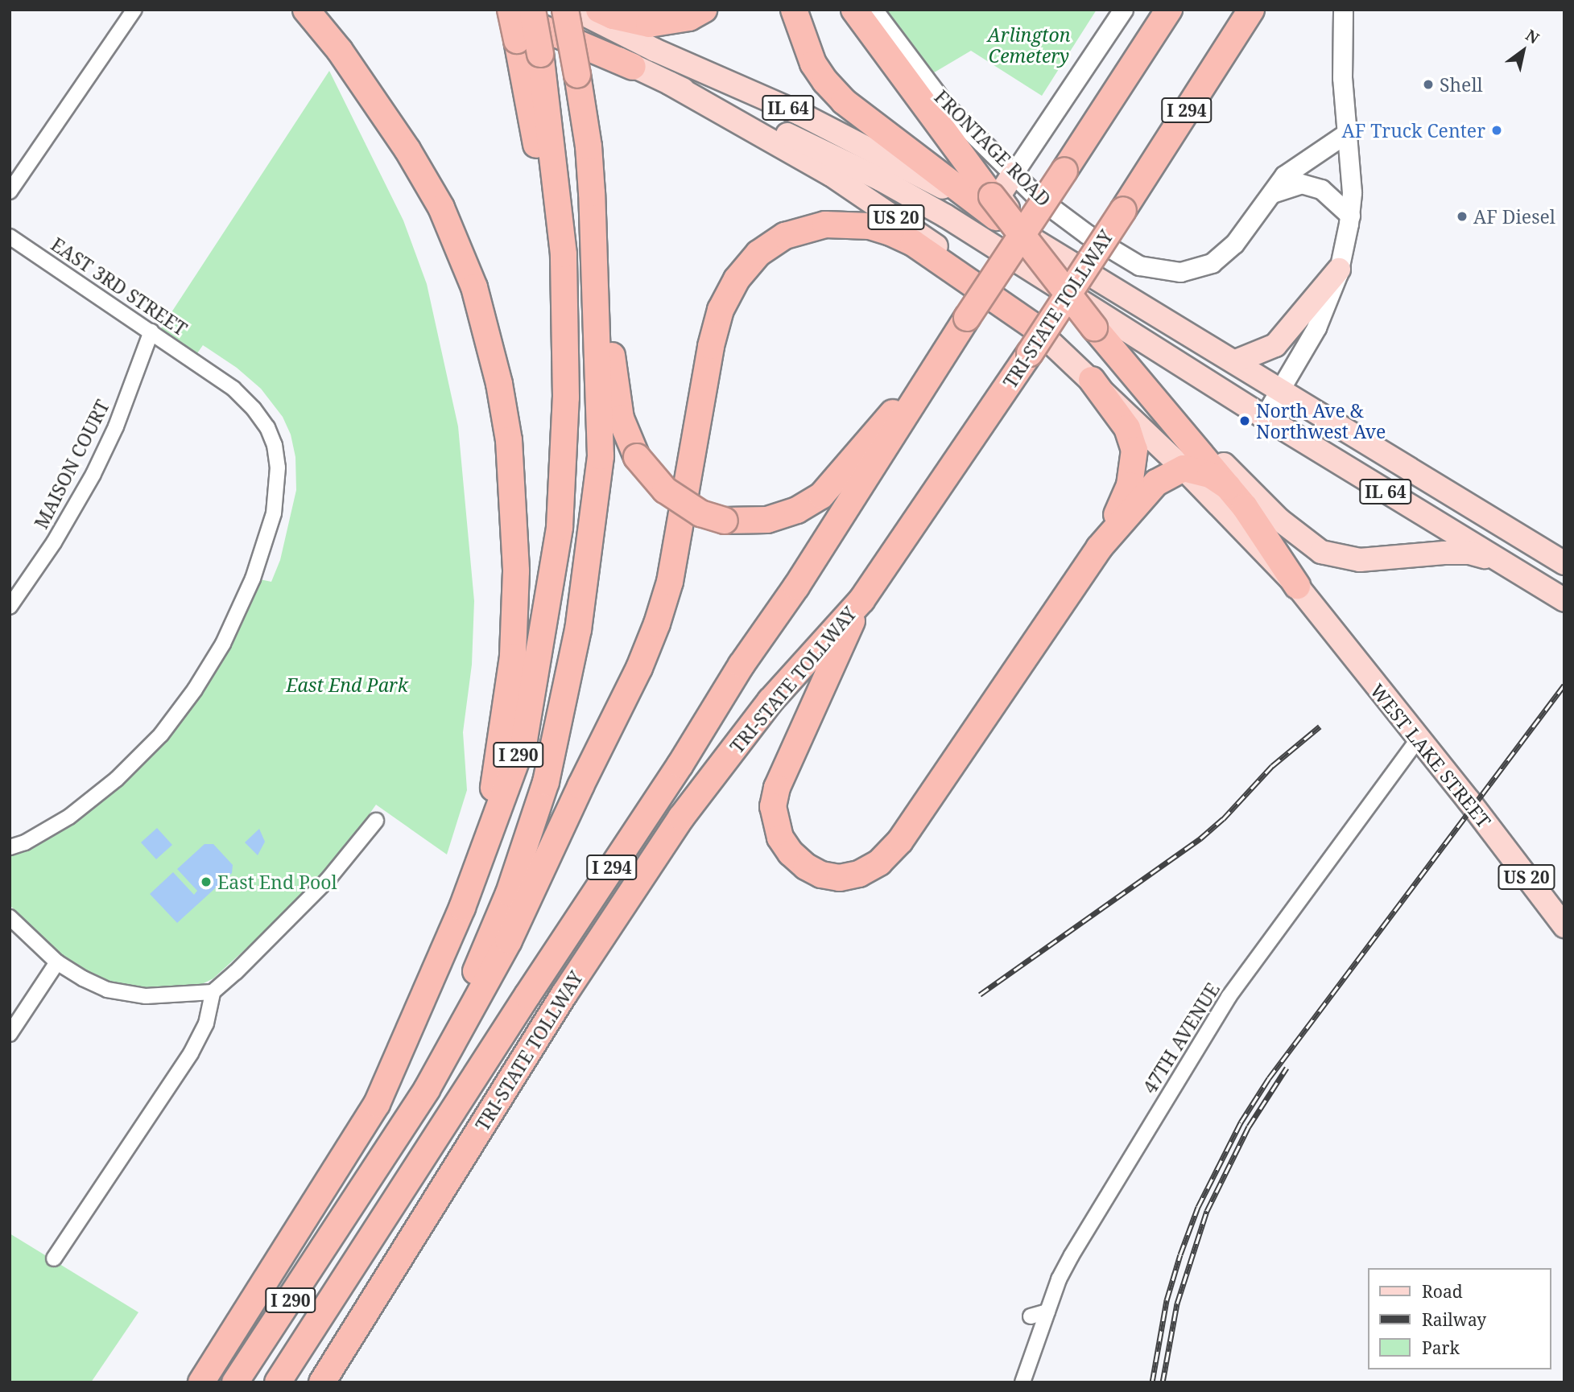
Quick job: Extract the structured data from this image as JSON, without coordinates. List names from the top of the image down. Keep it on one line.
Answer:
{"streets":{"highway":["I 294","US 20","TRI-STATE TOLLWAY","I 290"],"main road":["IL 64","WEST LAKE STREET"],"street":["FRONTAGE ROAD","EAST 3RD STREET","MAISON COURT","47TH AVENUE"]},"crossings":[["IL 64","US 20"],["US 20","WEST LAKE STREET"],["EAST 3RD STREET","MAISON COURT"],["WEST LAKE STREET","47TH AVENUE"]],"parks":["Arlington Cemetery","East End Park"],"places":["Shell","AF Truck Center","AF Diesel","North Ave & Northwest Ave","East End Pool"],"legend":["Road","Railway","Park"],"north":"top right"}
